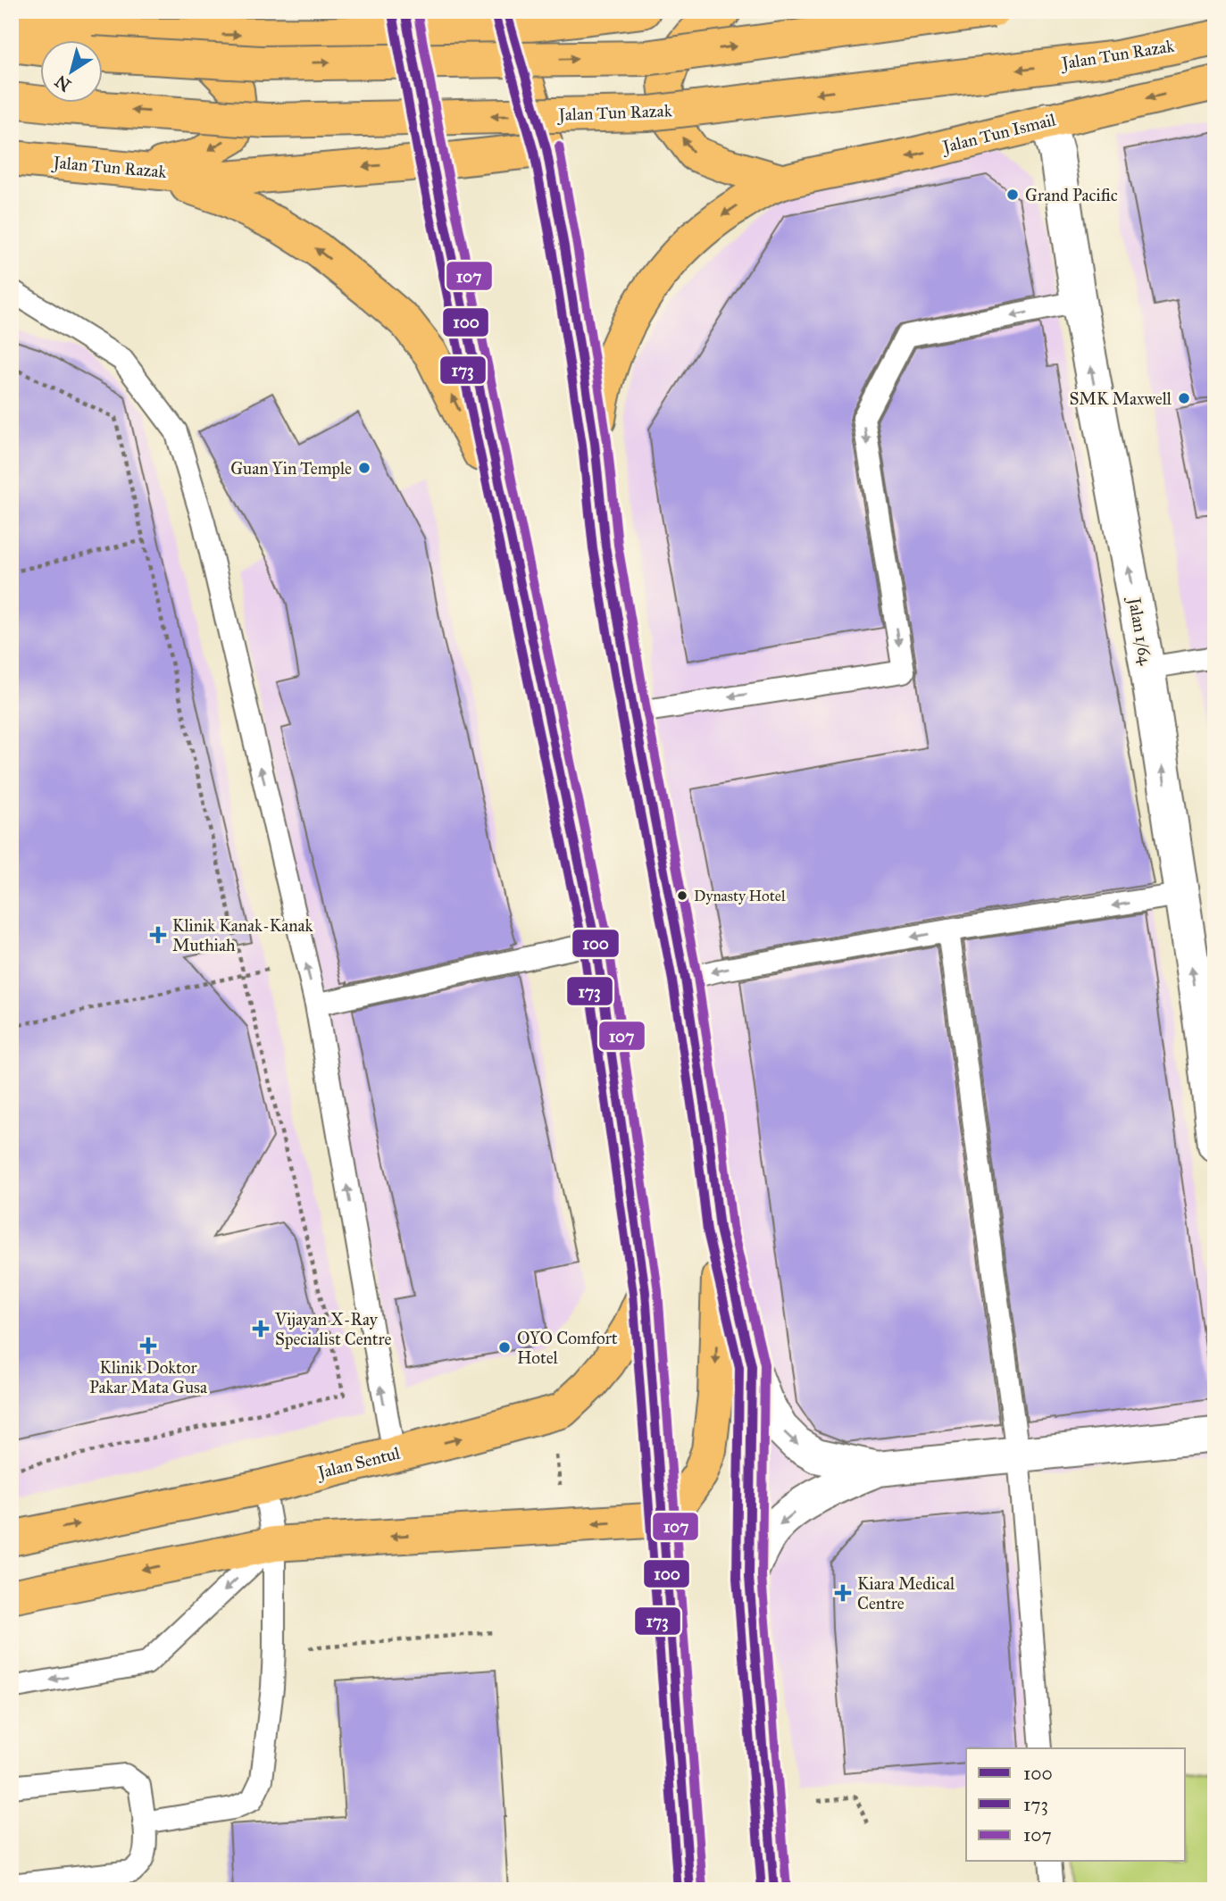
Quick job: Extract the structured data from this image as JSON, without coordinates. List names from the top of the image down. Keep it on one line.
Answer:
{"streets":{"main road":["Jalan Tun Razak","Jalan Tun Ismail","Jalan Sentul"],"street":["Jalan 1/64"]},"crossings":[["Jalan Tun Ismail","Jalan 1/64"]],"one_way":["Jalan 1/64"],"places":{"other":["Grand Pacific","SMK Maxwell","Guan Yin Temple","Dynasty Hotel","OYO Comfort Hotel"],"health":["Klinik Kanak-Kanak Muthiah","Vijayan X-Ray Specialist Centre","Klinik Doktor Pakar Mata Gusa","Kiara Medical Centre"]},"lines":["transit line 100","transit line 107","transit line 173"],"legend":["100","173","107"],"north":"bottom left"}
